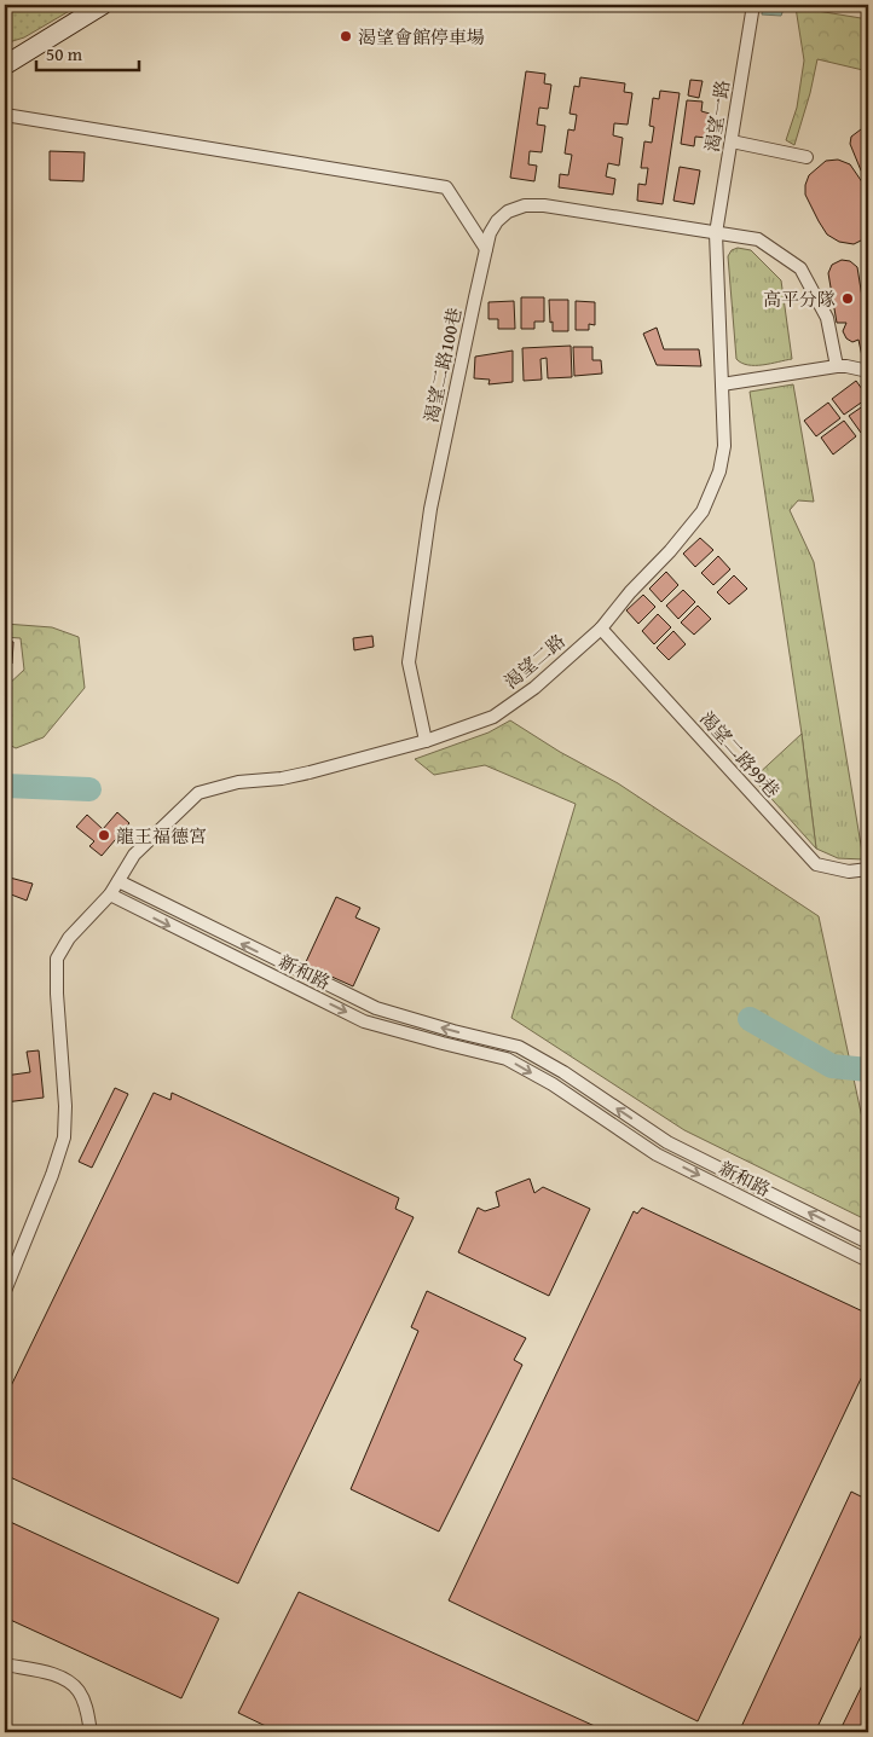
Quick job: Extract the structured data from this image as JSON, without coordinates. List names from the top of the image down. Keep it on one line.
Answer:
{"streets":{"street":["渴望一路","渴望二路100巷","渴望二路","渴望二路99巷","新和路"]},"crossings":[["渴望一路","渴望二路100巷"],["渴望一路","渴望二路"],["渴望二路100巷","渴望二路"],["渴望二路","渴望二路99巷"],["渴望二路","新和路"]],"places":["渴望會館停車場","高平分隊","龍王福德宮"],"scale_bar":"50 m"}
